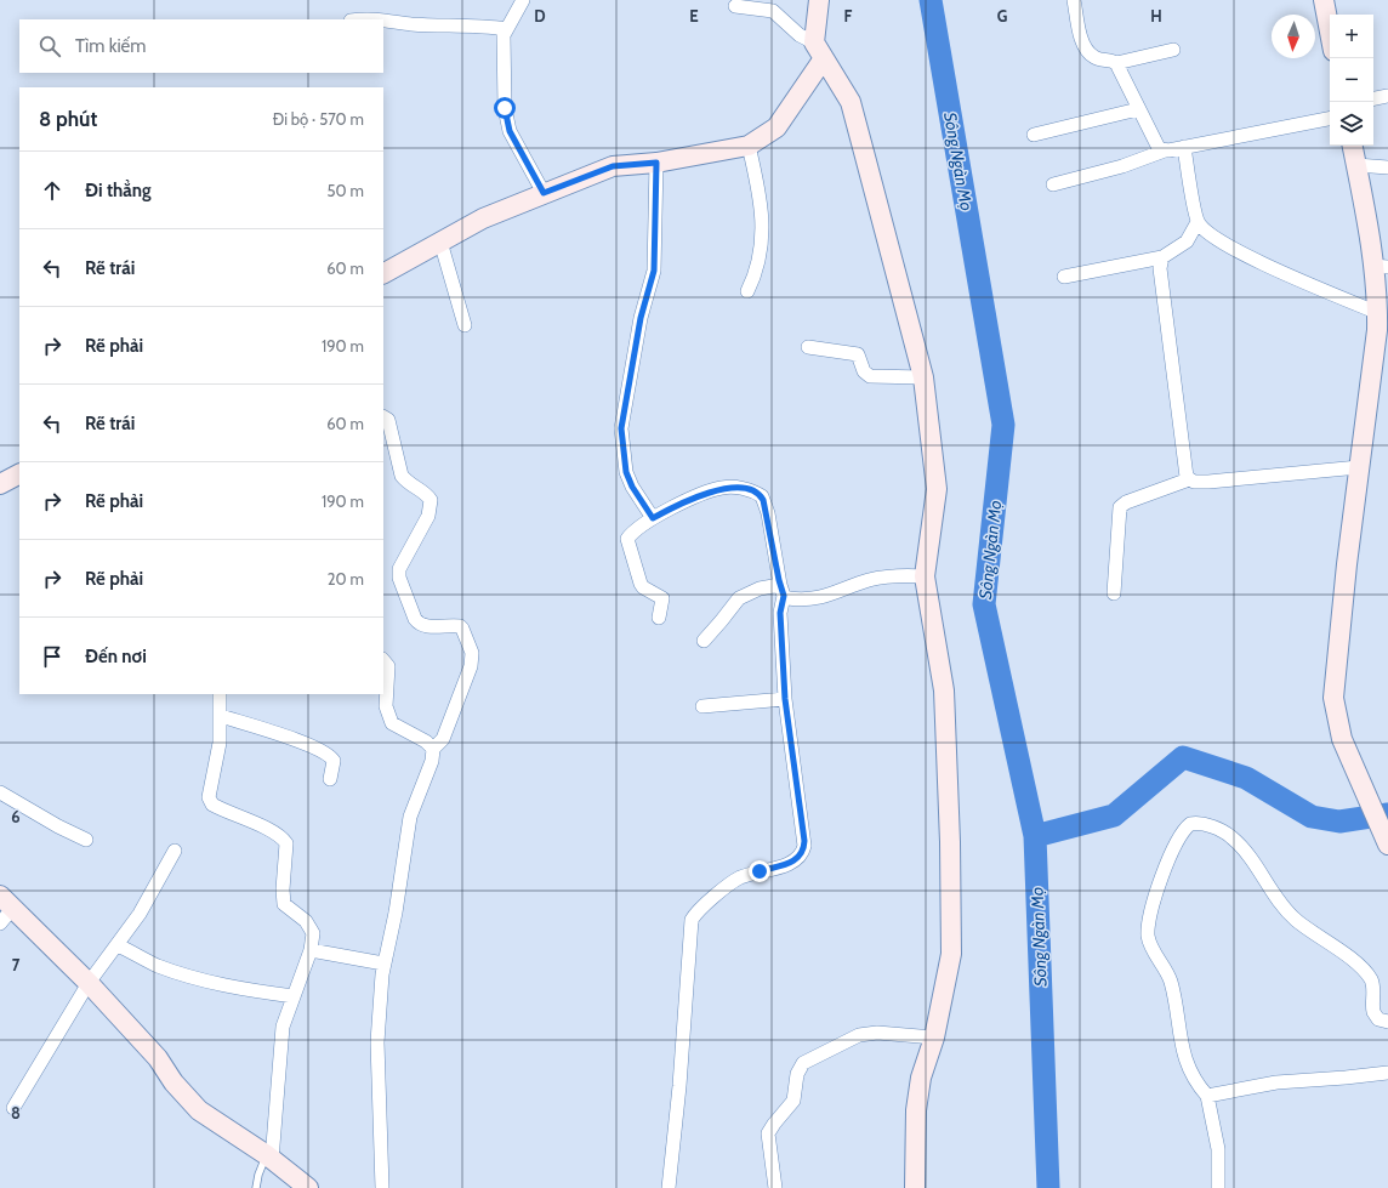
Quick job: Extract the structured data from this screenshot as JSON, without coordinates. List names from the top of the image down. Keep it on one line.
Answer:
{"water":["Sông Ngàn Mọ"],"north":"bottom","page":{"map_buttons":["+","−"],"search":"Tìm kiếm","heading":["8 phút","Đi bộ · 570 m"],"list":[["Đi thẳng","50 m"],["Rẽ trái","60 m"],["Rẽ phải","190 m"],["Rẽ trái","60 m"],["Rẽ phải","190 m"],["Rẽ phải","20 m"],"Đến nơi"]},"grid":{"columns":["D","E","F","G","H"],"rows":["6","7","8"]}}
